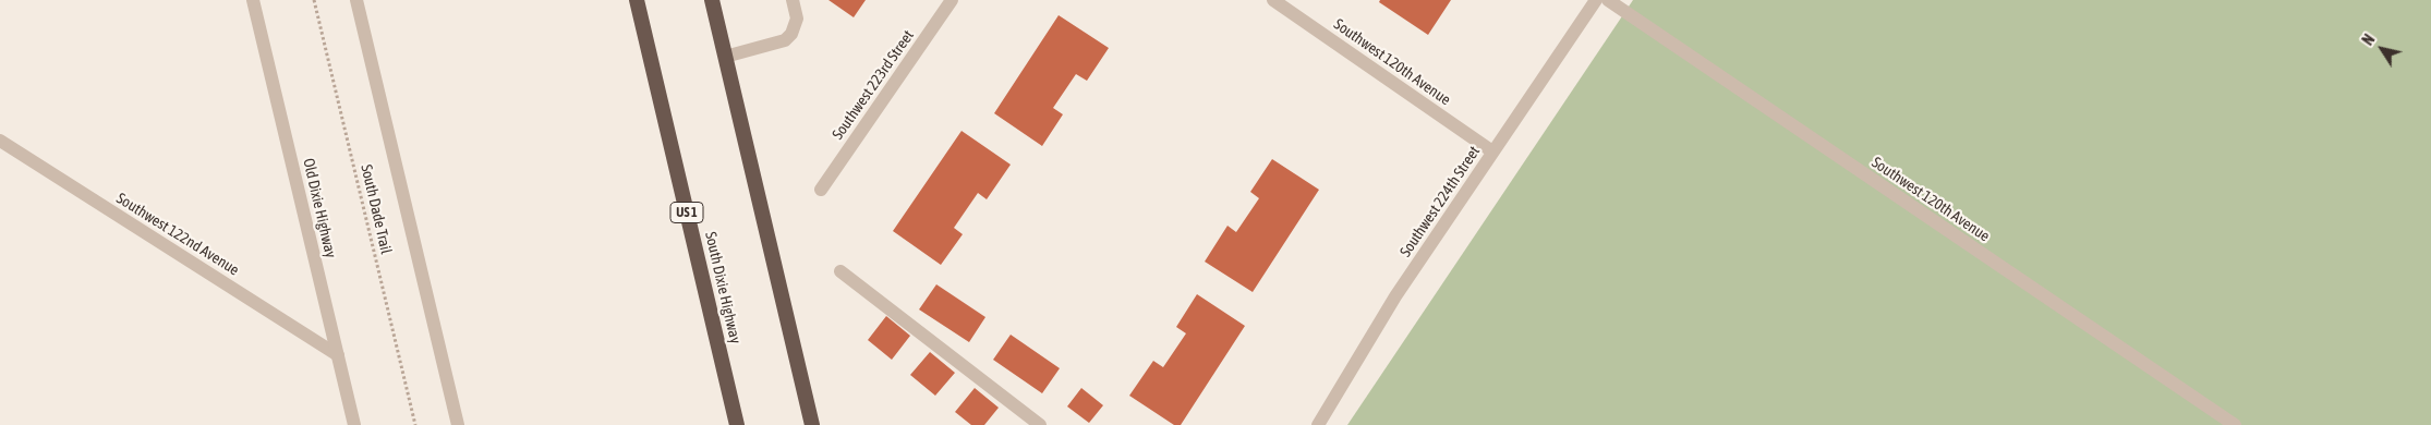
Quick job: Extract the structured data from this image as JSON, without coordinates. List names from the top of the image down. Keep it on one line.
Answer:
{"streets":{"highway":["US 1","South Dixie Highway"],"street":["Southwest 120th Avenue","Southwest 223rd Street","Southwest 224th Street","Old Dixie Highway","Southwest 122nd Avenue"],"path":["South Dade Trail"]},"crossings":[["Southwest 120th Avenue","Southwest 224th Street"],["Old Dixie Highway","Southwest 122nd Avenue"]],"north":"top left"}
